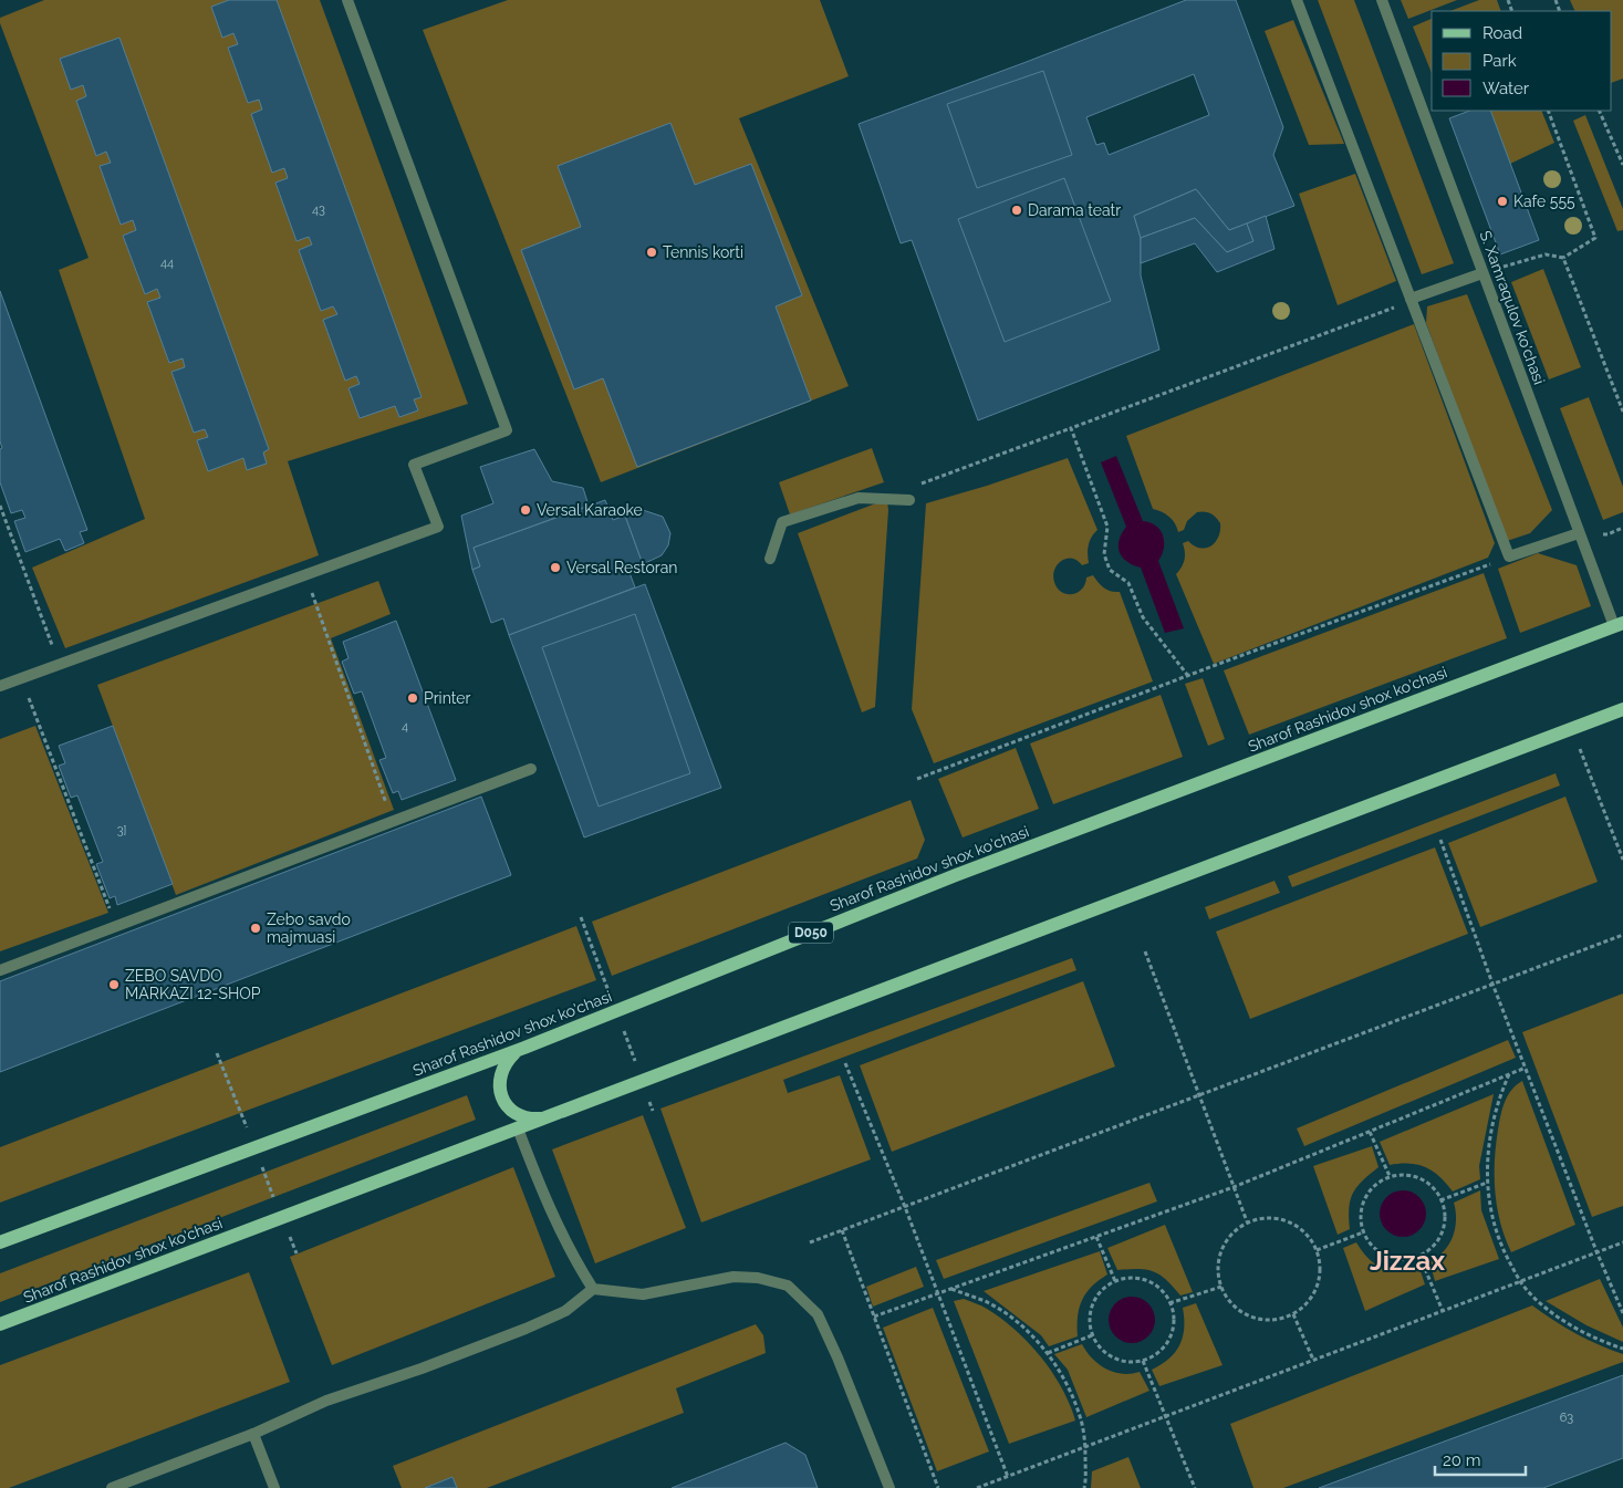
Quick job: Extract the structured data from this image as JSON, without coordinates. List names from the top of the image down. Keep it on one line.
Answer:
{"streets":{"main road":["Sharof Rashidov shox ko'chasi","D050"],"street":["S. Xamraqulov ko'chasi"]},"crossings":[["S. Xamraqulov ko'chasi","Sharof Rashidov shox ko'chasi"]],"districts":["Jizzax"],"places":["Kafe 555","Darama teatr","Tennis korti","Versal Karaoke","Versal Restoran","Printer","Zebo savdo majmuasi","ZEBO SAVDO MARKAZI 12-SHOP"],"house_numbers":["43","44","4","3]","63"],"legend":["Road","Park","Water"],"scale_bar":"20 m"}
